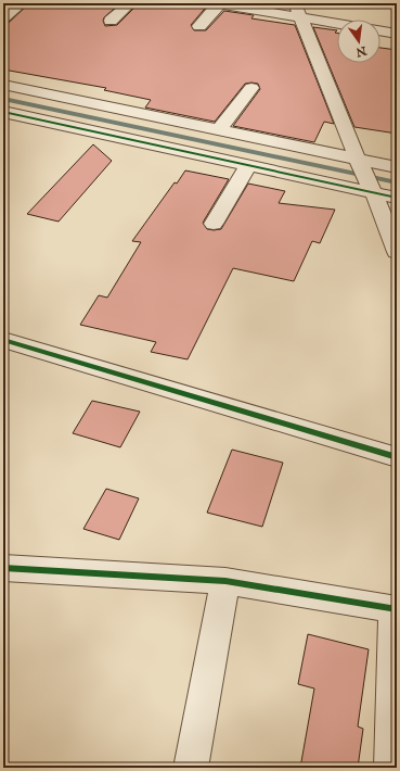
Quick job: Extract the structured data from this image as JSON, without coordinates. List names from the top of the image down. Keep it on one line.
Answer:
{"north":"bottom"}
